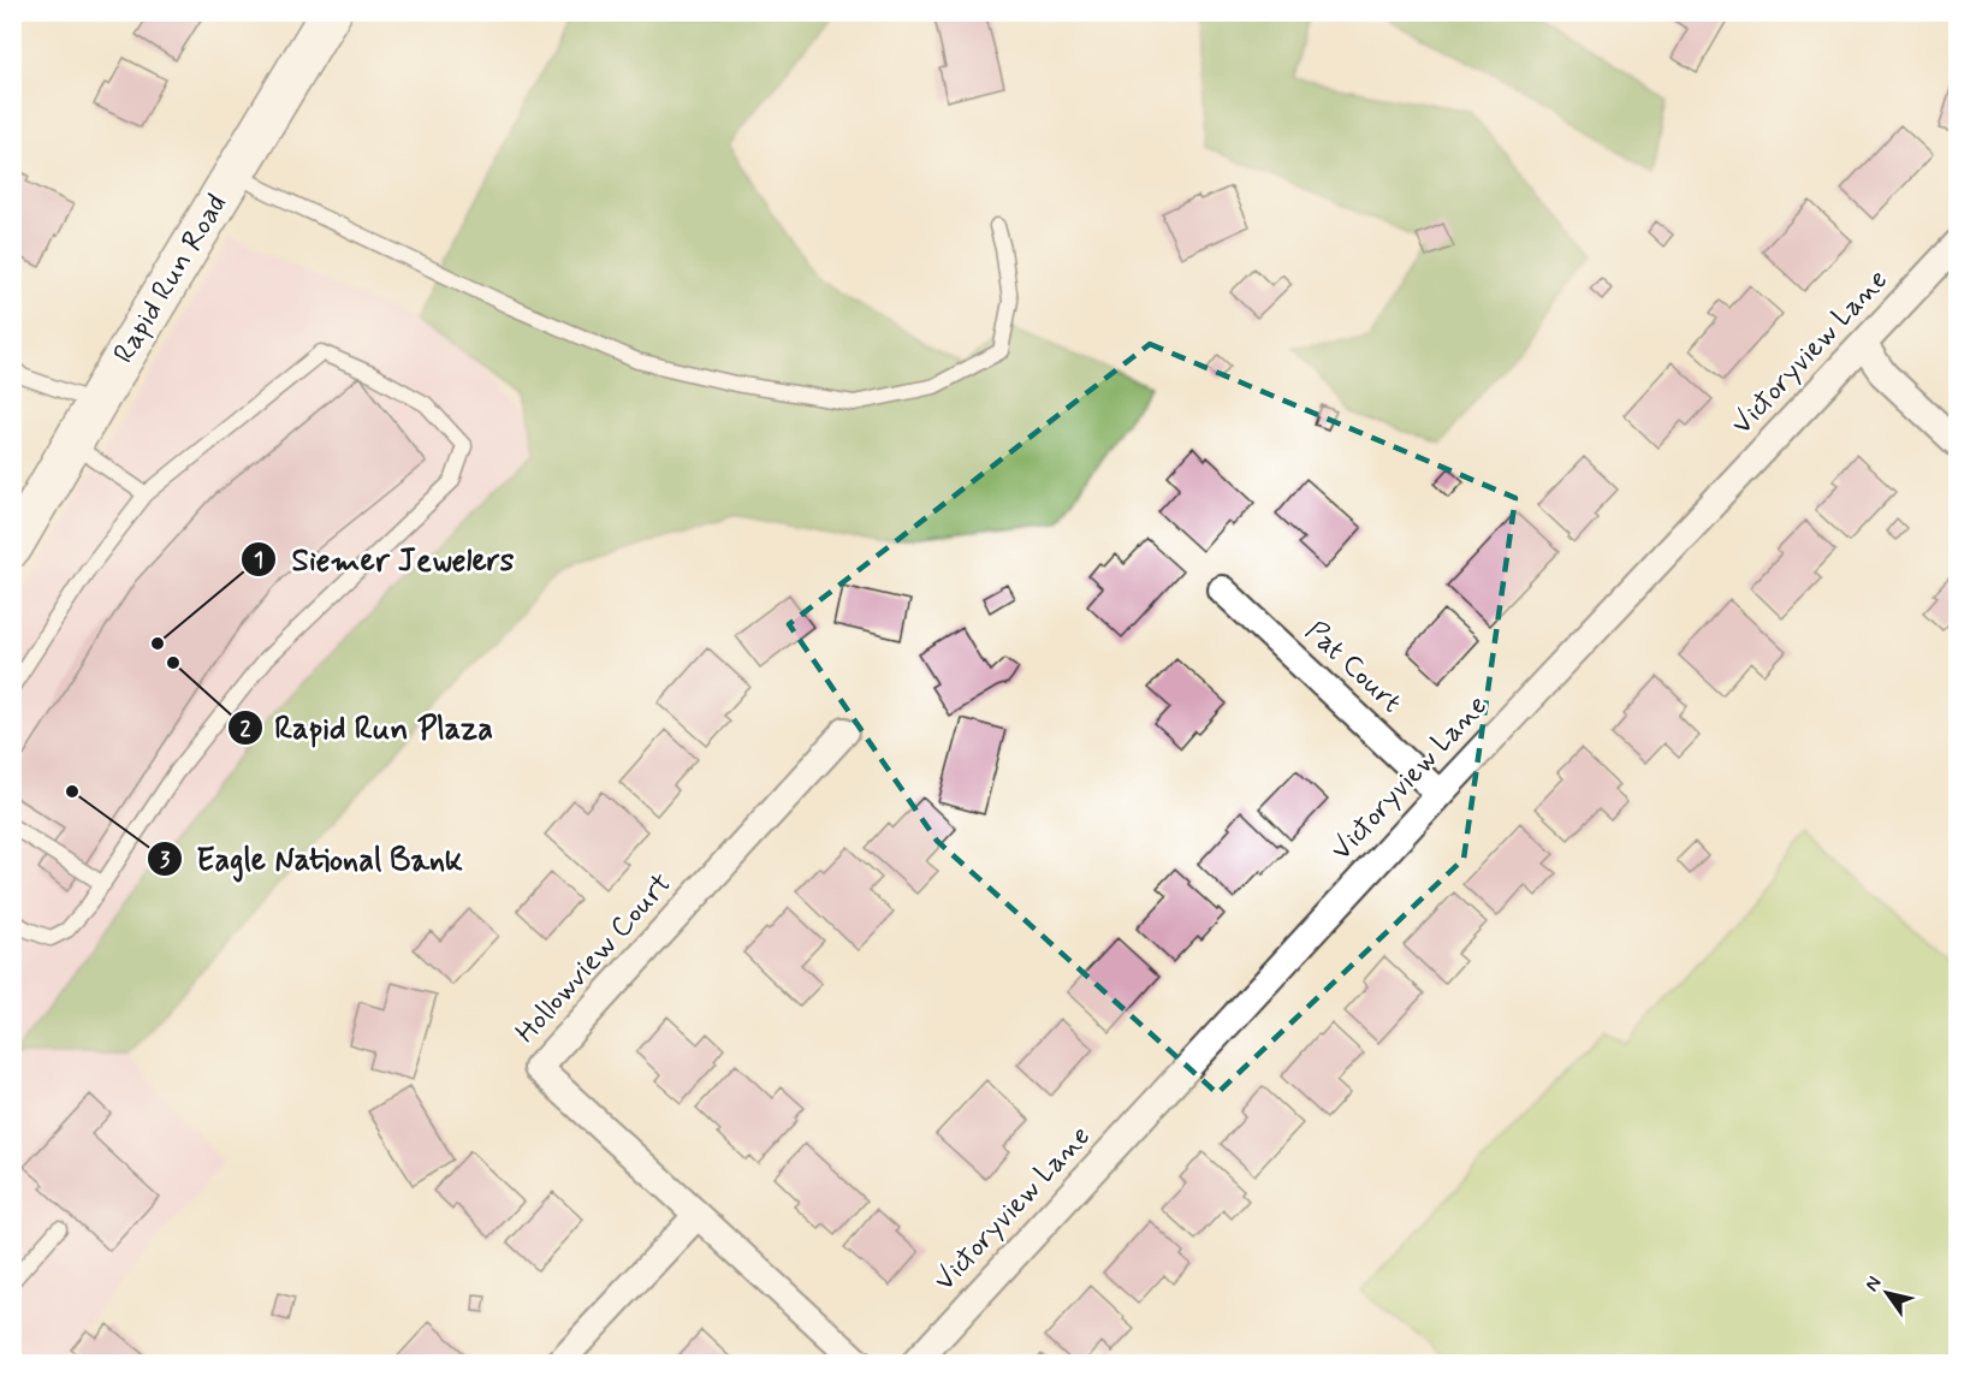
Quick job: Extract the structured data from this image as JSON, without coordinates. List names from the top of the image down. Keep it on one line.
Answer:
{"streets":{"street":["Rapid Run Road","Victoryview Lane","Pat Court","Hollowview Court"]},"crossings":[["Victoryview Lane","Pat Court"]],"places":["Siemer Jewelers","Rapid Run Plaza","Eagle National Bank"],"north":"top left"}
